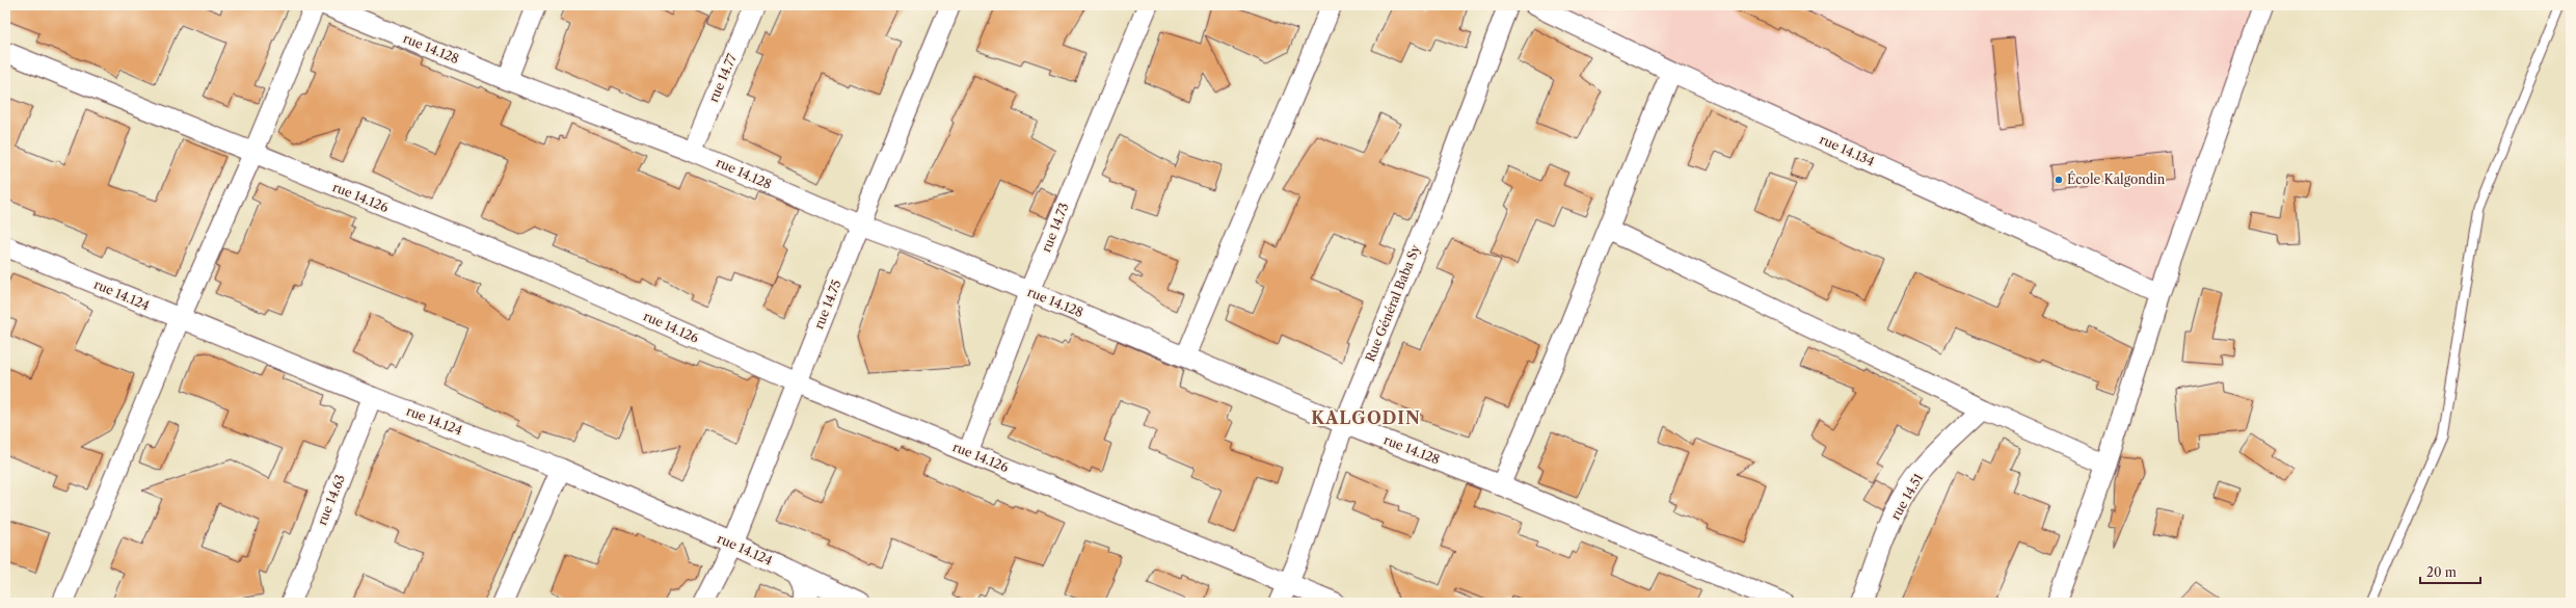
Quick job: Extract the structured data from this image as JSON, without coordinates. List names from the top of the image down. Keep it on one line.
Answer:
{"streets":{"street":["rue 14.128","rue 14.77","rue 14.134","rue 14.126","rue 14.73","rue 14.124","Rue Général Baba Sy","rue 14.75","rue 14.51","rue 14.63"]},"crossings":[["rue 14.128","rue 14.77"],["rue 14.128","rue 14.73"],["rue 14.128","Rue Général Baba Sy"],["rue 14.128","rue 14.75"],["rue 14.126","rue 14.73"],["rue 14.126","Rue Général Baba Sy"],["rue 14.126","rue 14.75"],["rue 14.124","rue 14.75"],["rue 14.124","rue 14.63"]],"districts":["KALGODIN"],"places":["École Kalgondin"],"scale_bar":"20 m"}
